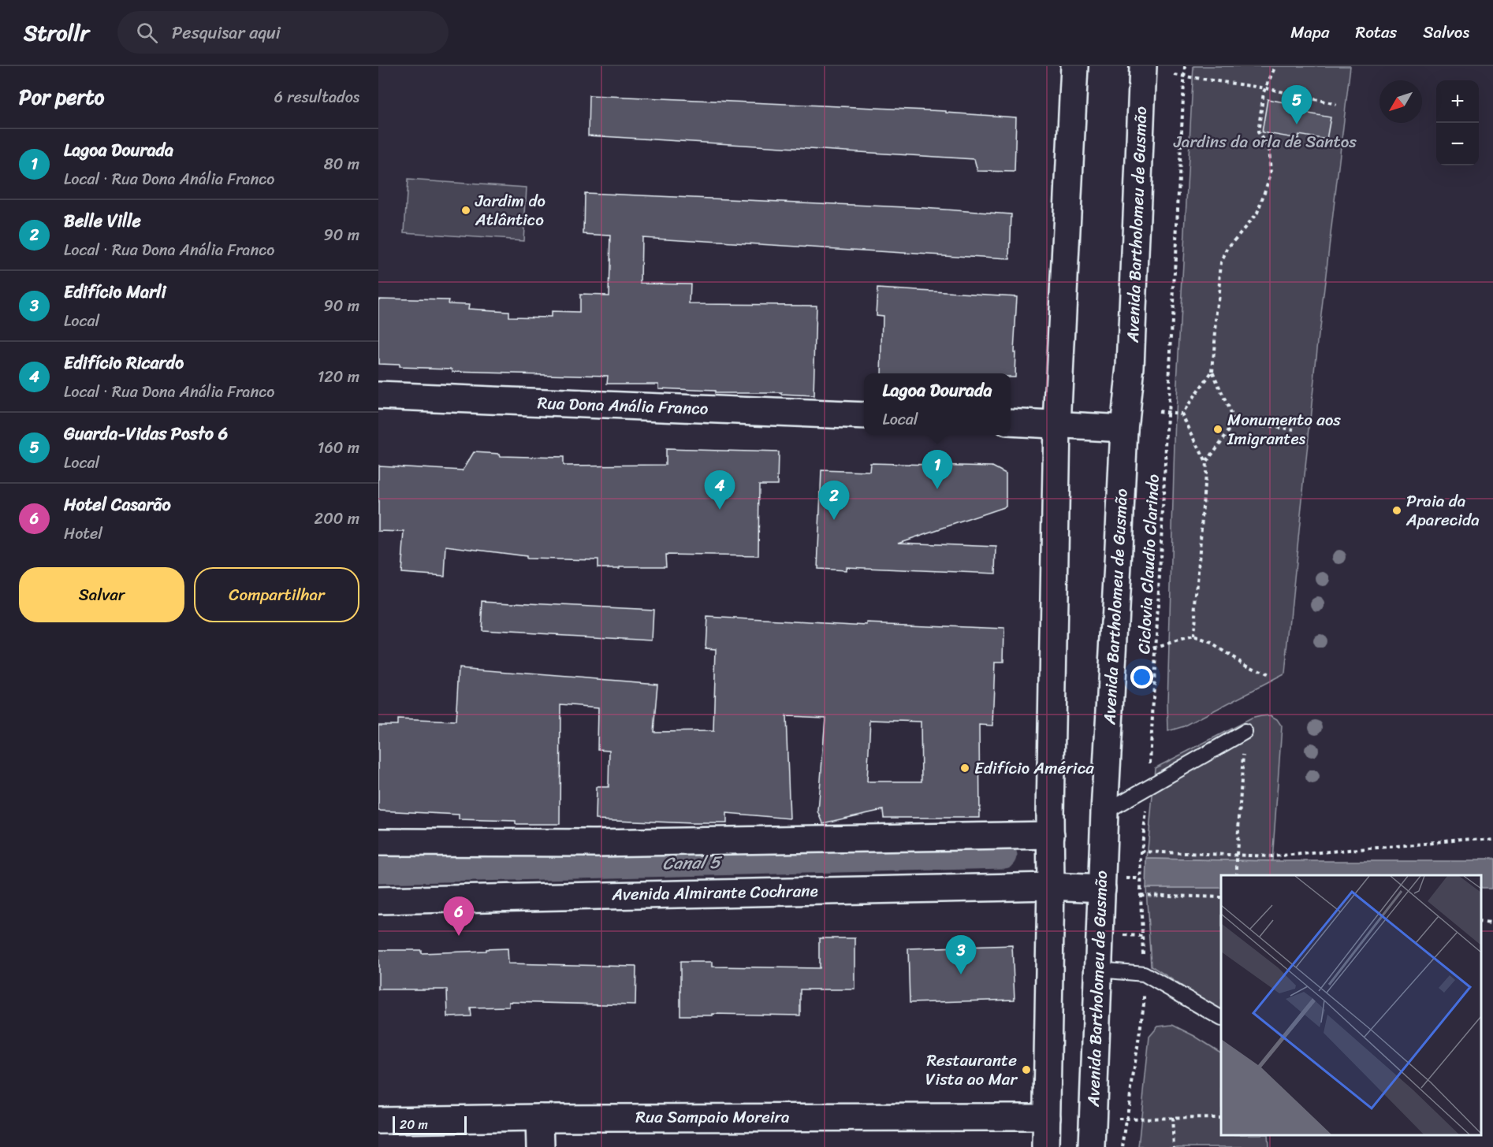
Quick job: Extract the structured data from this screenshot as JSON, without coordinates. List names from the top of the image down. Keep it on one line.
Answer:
{"streets":{"main road":["Avenida Bartholomeu de Gusmão","Rua Dona Anália Franco","Avenida Almirante Cochrane","Rua Sampaio Moreira"],"path":["Ciclovia Claudio Clarindo"]},"crossings":[["Avenida Bartholomeu de Gusmão","Avenida Almirante Cochrane"]],"water":["Canal 5"],"parks":["Jardins da orla de Santos"],"places":["Jardim do Atlântico","Monumento aos Imigrantes","Praia da Aparecida","Edifício América","Restaurante Vista ao Mar"],"scale_bar":"20 m","north":"bottom left","page":{"header":"Strollr","search":"Pesquisar aqui","nav":["Mapa","Rotas","Salvos"],"heading":["Por perto","6 resultados"],"map_buttons":["+","−"],"pins":["5","1","4","2","6","3"],"list":[{"mark":"1","name":"Lagoa Dourada","note":"Local · Rua Dona Anália Franco","value":"80 m"},{"mark":"2","name":"Belle Ville","note":"Local · Rua Dona Anália Franco","value":"90 m"},{"mark":"3","name":"Edifício Marli","note":"Local","value":"90 m"},{"mark":"4","name":"Edifício Ricardo","note":"Local · Rua Dona Anália Franco","value":"120 m"},{"mark":"5","name":"Guarda-Vidas Posto 6","note":"Local","value":"160 m"},{"mark":"6","name":"Hotel Casarão","note":"Hotel","value":"200 m"}],"popup":["Lagoa Dourada","Local"],"buttons":["Salvar","Compartilhar"],"scale":"20 m"}}
